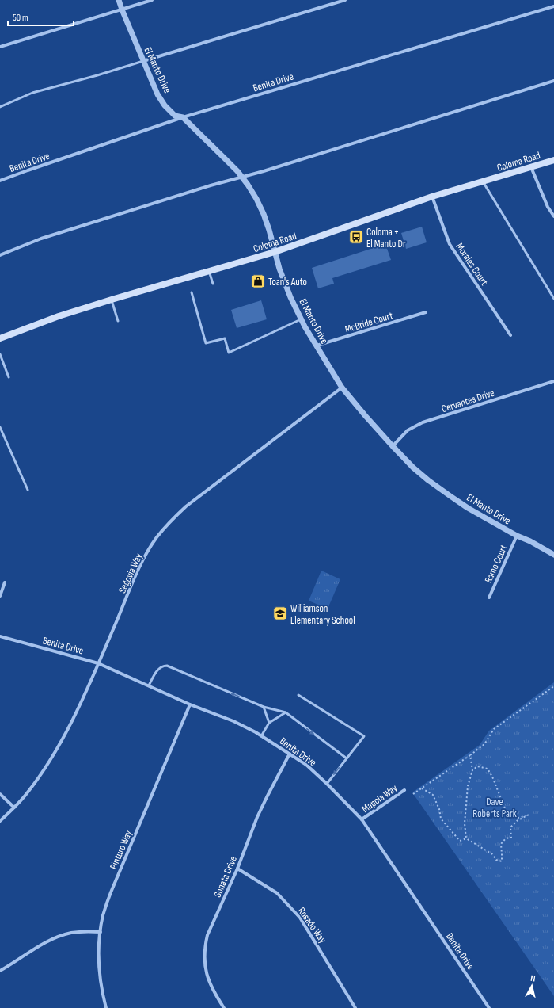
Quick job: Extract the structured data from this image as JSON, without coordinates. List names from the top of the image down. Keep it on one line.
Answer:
{"streets":{"main road":["Coloma Road"],"street":["El Manto Drive","Benita Drive","Morales Court","McBride Court","Cervantes Drive","Ramo Court","Segovia Way","Mapola Way","Pinturo Way","Sonata Drive","Rosado Way"]},"crossings":[["El Manto Drive","Benita Drive"],["El Manto Drive","Coloma Road"],["El Manto Drive","McBride Court"],["El Manto Drive","Cervantes Drive"],["El Manto Drive","Ramo Court"],["El Manto Drive","Segovia Way"],["Benita Drive","Segovia Way"],["Benita Drive","Mapola Way"],["Benita Drive","Pinturo Way"],["Benita Drive","Sonata Drive"],["Coloma Road","Morales Court"],["Sonata Drive","Rosado Way"]],"parks":["Dave Roberts Park"],"places":{"bus stop":["Coloma + El Manto Dr"],"shop":["Toan's Auto"],"school or university":["Williamson Elementary School"]},"scale_bar":"50 m","north":"top"}
